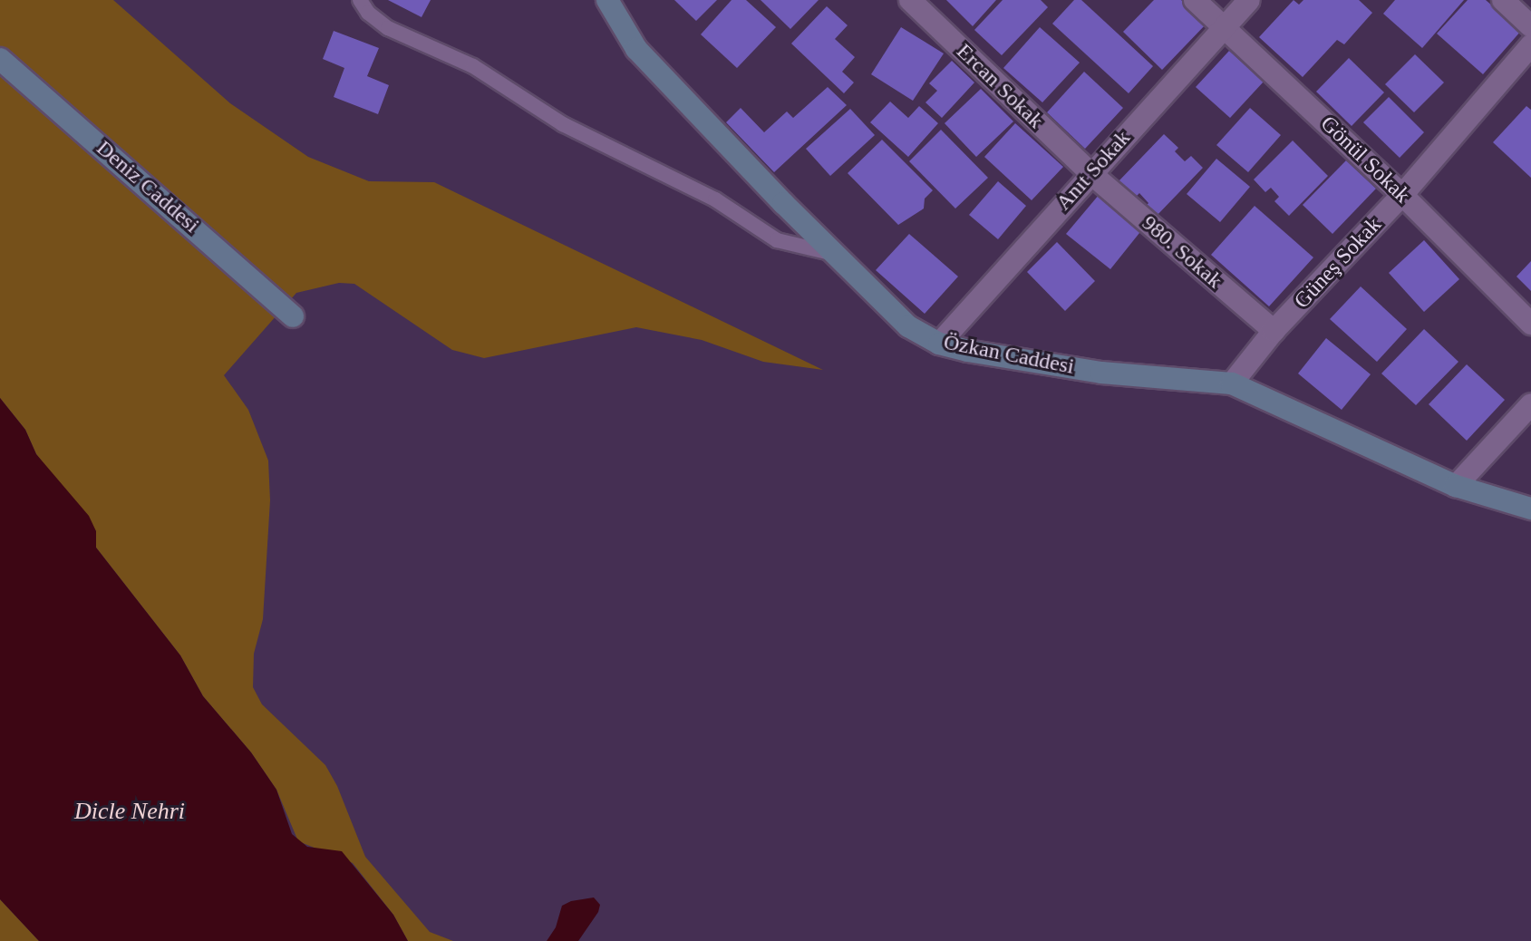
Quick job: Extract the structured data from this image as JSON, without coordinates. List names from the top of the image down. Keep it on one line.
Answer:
{"streets":{"street":["Ercan Sokak","Gönül Sokak","Anıt Sokak","Deniz Caddesi","980. Sokak","Güneş Sokak","Özkan Caddesi"]},"crossings":[["Ercan Sokak","Anıt Sokak"],["Ercan Sokak","980. Sokak"],["Gönül Sokak","Anıt Sokak"],["Gönül Sokak","Güneş Sokak"],["Anıt Sokak","980. Sokak"],["Anıt Sokak","Özkan Caddesi"],["980. Sokak","Güneş Sokak"],["Güneş Sokak","Özkan Caddesi"]],"water":["Dicle Nehri"]}
